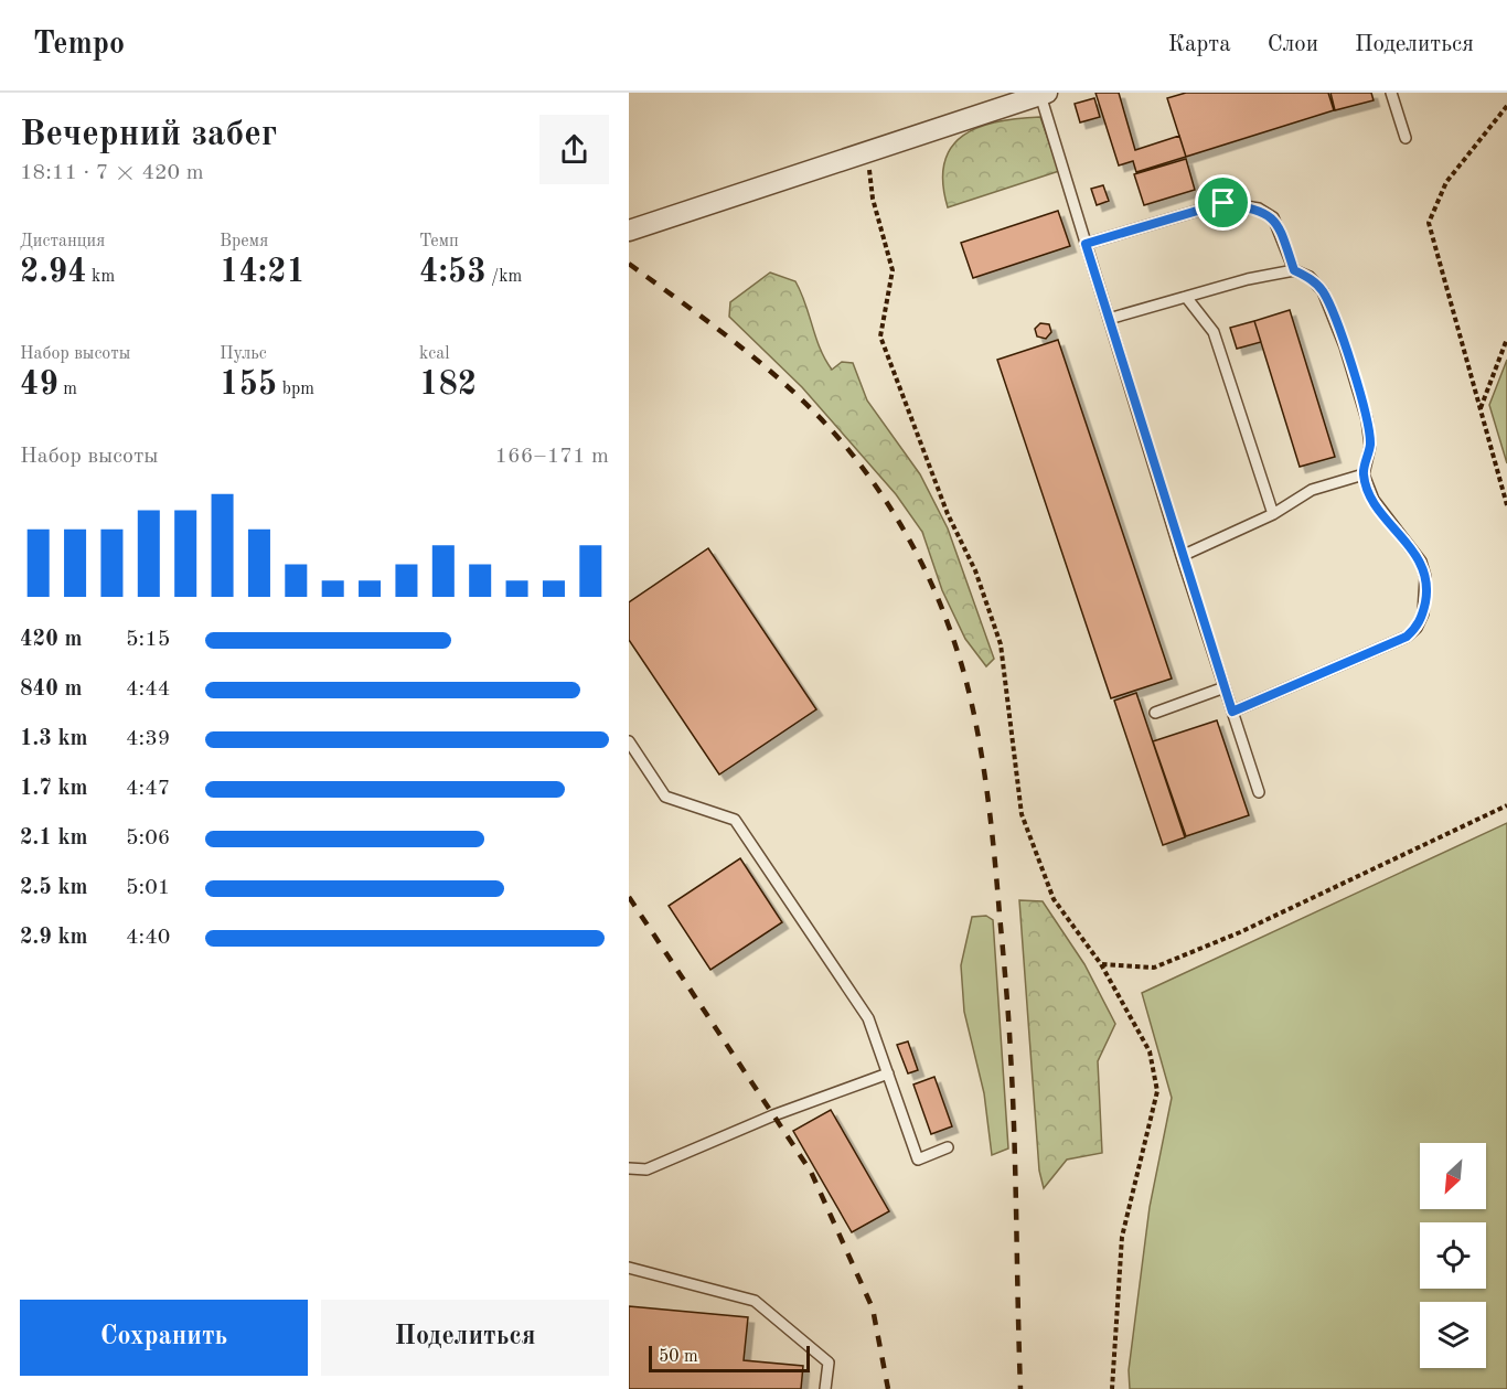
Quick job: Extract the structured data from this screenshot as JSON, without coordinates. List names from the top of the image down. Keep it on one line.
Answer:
{"scale_bar":"50 m","north":"bottom left","page":{"header":"Tempo","nav":["Карта","Слои","Поделиться"],"heading":["Вечерний забег","18:11 · 7 × 420 m"],"stats":[["Дистанция","2.94 km"],["Время","14:21"],["Темп","4:53 /km"],["Набор высоты","49 m"],["Пульс","155 bpm"],["kcal","182"]],"chart":["Набор высоты","166–171 m"],"list":[{"name":"420 m","note":"5:15"},{"name":"840 m","note":"4:44"},{"name":"1.3 km","note":"4:39"},{"name":"1.7 km","note":"4:47"},{"name":"2.1 km","note":"5:06"},{"name":"2.5 km","note":"5:01"},{"name":"2.9 km","note":"4:40"}],"buttons":["Сохранить","Поделиться"],"scale":"50 m"}}
